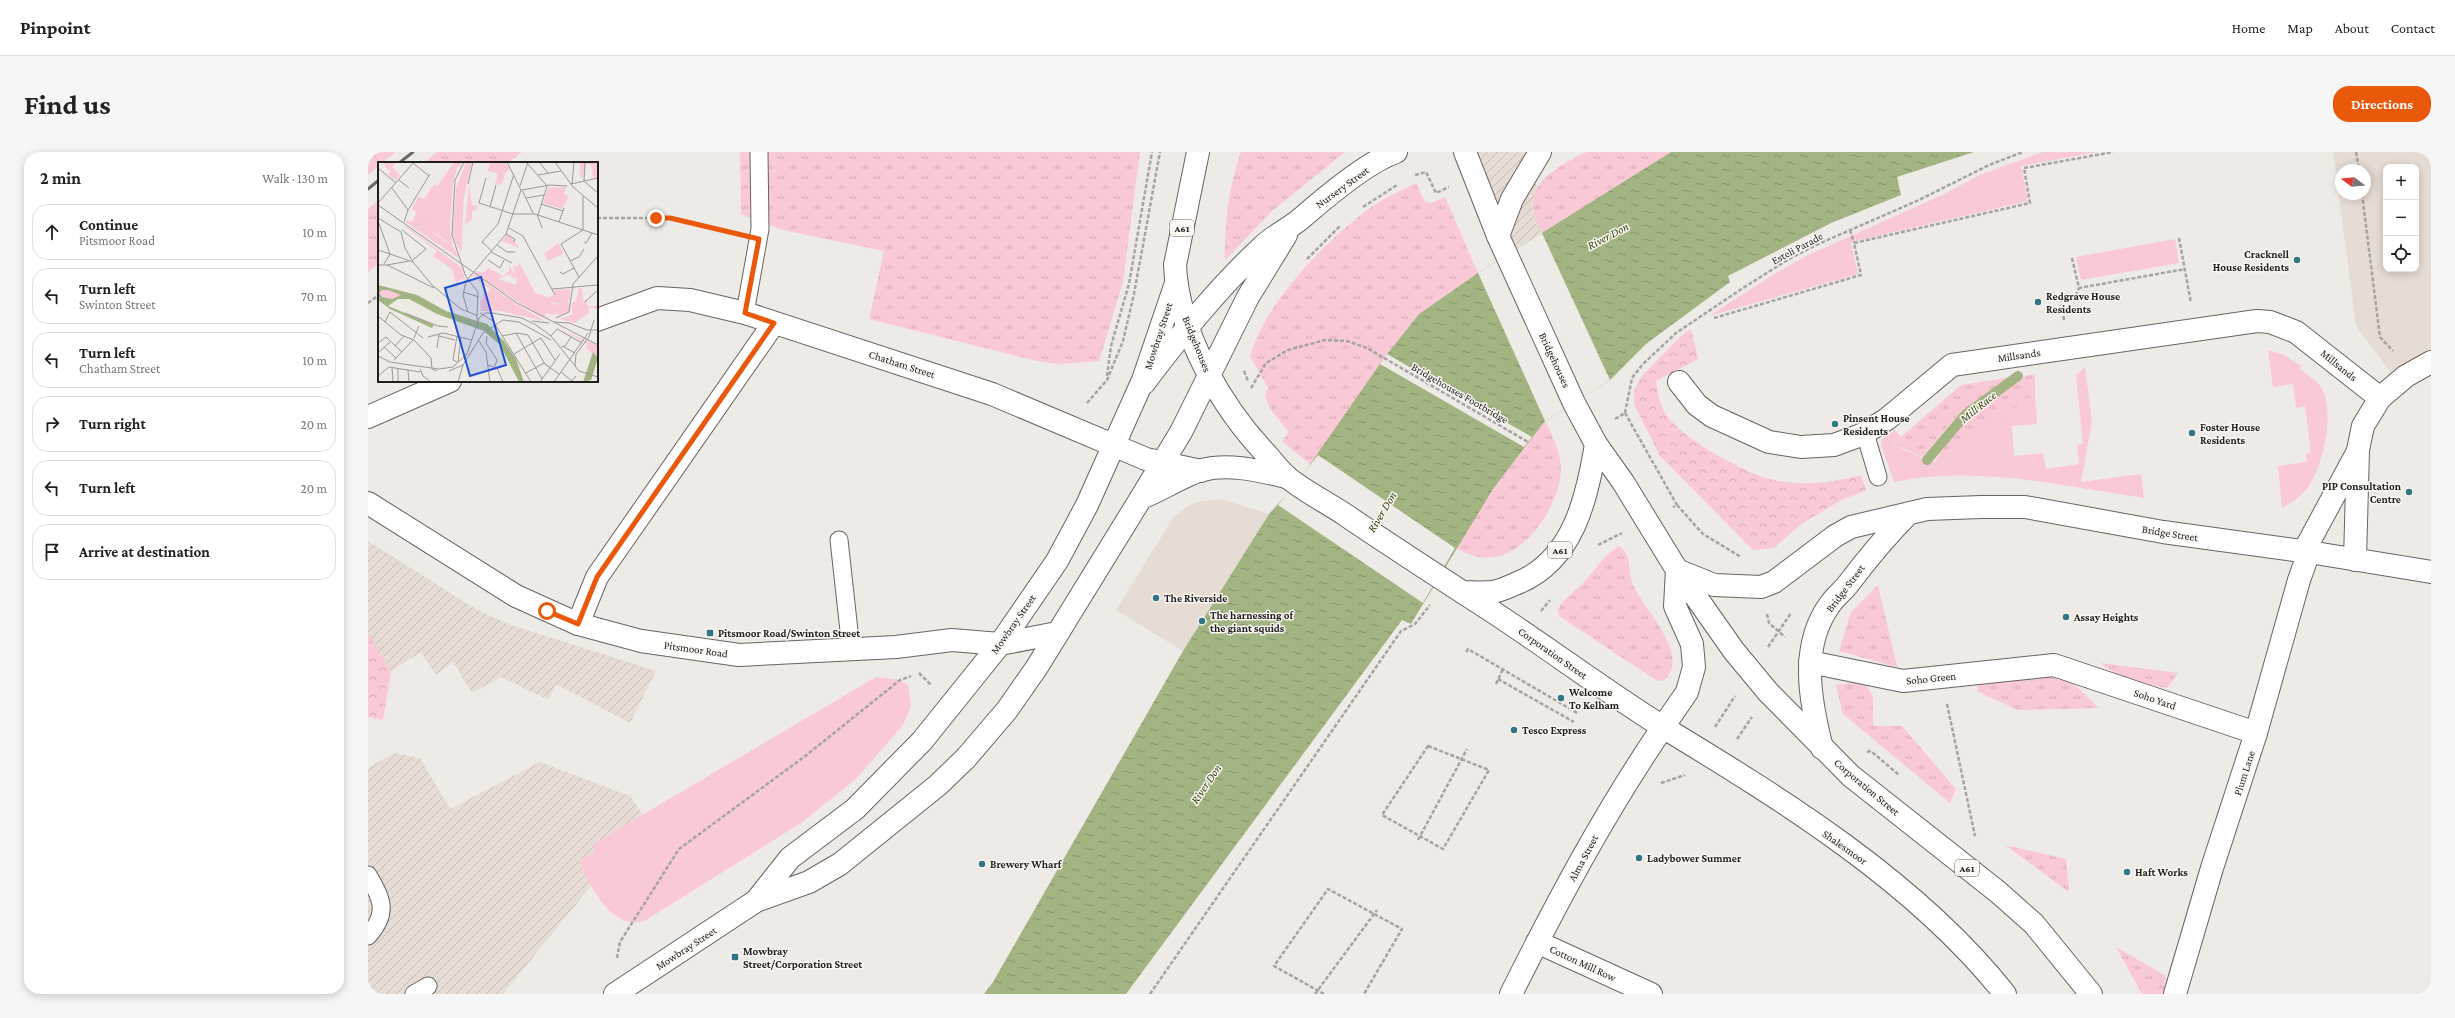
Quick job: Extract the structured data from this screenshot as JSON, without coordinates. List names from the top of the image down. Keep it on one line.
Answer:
{"streets":{"main road":["Nursery Street","A61","Mowbray Street","Bridgehouses","Millsands","Chatham Street","Bridge Street","Pitsmoor Road","Corporation Street","Soho Green","Soho Yard","Plum Lane","Shalesmoor","Alma Street","Cotton Mill Row"],"path":["Esteli Parade","Bridgehouses Footbridge"]},"crossings":[["Nursery Street","Mowbray Street"],["A61","Bridgehouses"],["A61","Corporation Street"],["Esteli Parade","Bridgehouses"],["Mowbray Street","Bridgehouses"],["Mowbray Street","Chatham Street"],["Mowbray Street","Pitsmoor Road"],["Bridgehouses","Bridgehouses Footbridge"],["Bridgehouses","Bridge Street"],["Bridgehouses","Corporation Street"],["Bridgehouses","Alma Street"],["Bridge Street","Corporation Street"],["Bridge Street","Soho Green"],["Bridge Street","Plum Lane"],["Bridge Street","Alma Street"],["Corporation Street","Shalesmoor"],["Corporation Street","Alma Street"],["Soho Green","Soho Yard"],["Soho Yard","Plum Lane"],["Shalesmoor","Alma Street"],["Alma Street","Cotton Mill Row"]],"water":["River Don","Mill Race"],"places":{"other":["Cracknell House Residents","Redgrave House Residents","Pinsent House Residents","Foster House Residents","PIP Consultation Centre","The Riverside","Assay Heights","The harnessing of the giant squids","Welcome To Kelham","Tesco Express","Ladybower Summer","Brewery Wharf","Haft Works"],"transit":["Pitsmoor Road/Swinton Street","Mowbray Street/Corporation Street"]},"north":"left","page":{"header":"Pinpoint","nav":["Home","Map","About","Contact"],"buttons":"Directions","title":"Find us","heading":["2 min","Walk · 130 m"],"map_buttons":["+","−"],"list":[["Continue","Pitsmoor Road","10 m"],["Turn left","Swinton Street","70 m"],["Turn left","Chatham Street","10 m"],["Turn right","20 m"],["Turn left","20 m"],"Arrive at destination"]}}
